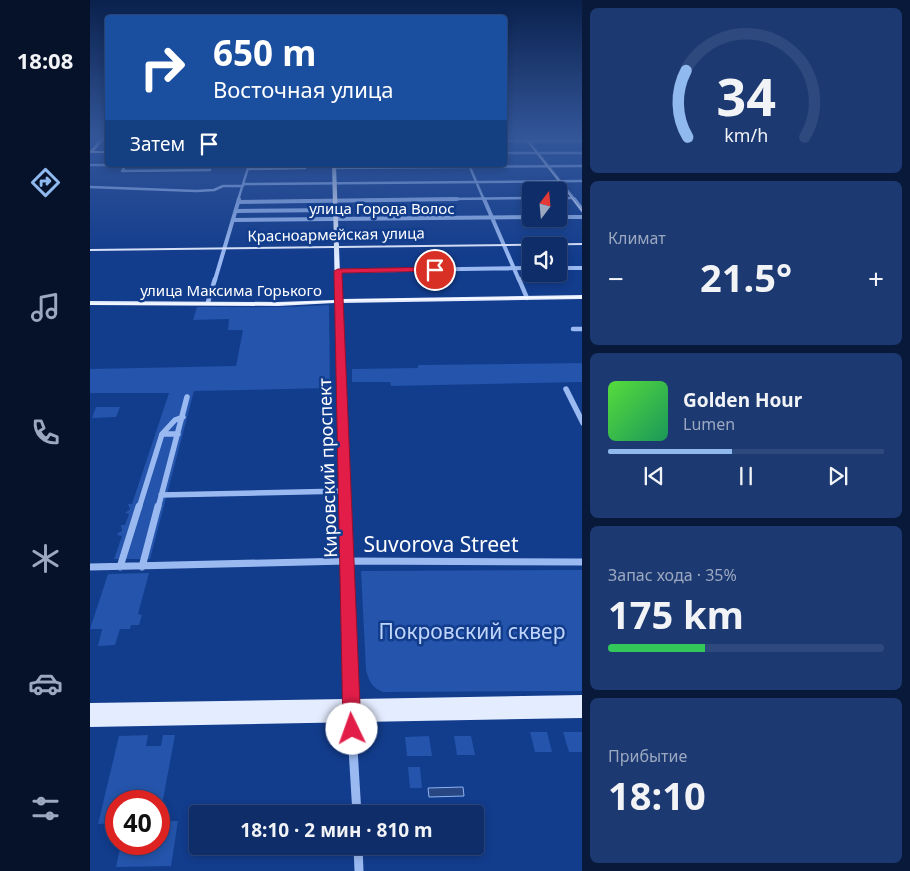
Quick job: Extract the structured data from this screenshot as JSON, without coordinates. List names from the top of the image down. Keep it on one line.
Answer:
{"streets":{"main road":["Красноармейская улица","улица Максима Горького","Кировский проспект"],"street":["улица Города Волос","Suvorova Street"]},"crossings":[["улица Города Волос","Кировский проспект"],["Красноармейская улица","Кировский проспект"],["улица Максима Горького","Кировский проспект"],["Кировский проспект","Suvorova Street"]],"parks":["Покровский сквер"],"north":"top","page":{"tabs":"18:08","turn":["650 m","Восточная улица"],"then":"Затем","tile":["Климат",["Запас хода · 35%","175 km"],["Прибытие","18:10"]],"heat":["−","21.5°","+"],"song":["Golden Hour","Lumen"],"limit":"40","trip":"18:10 · 2 мин · 810 m","gauge":["34","km/h"]}}
